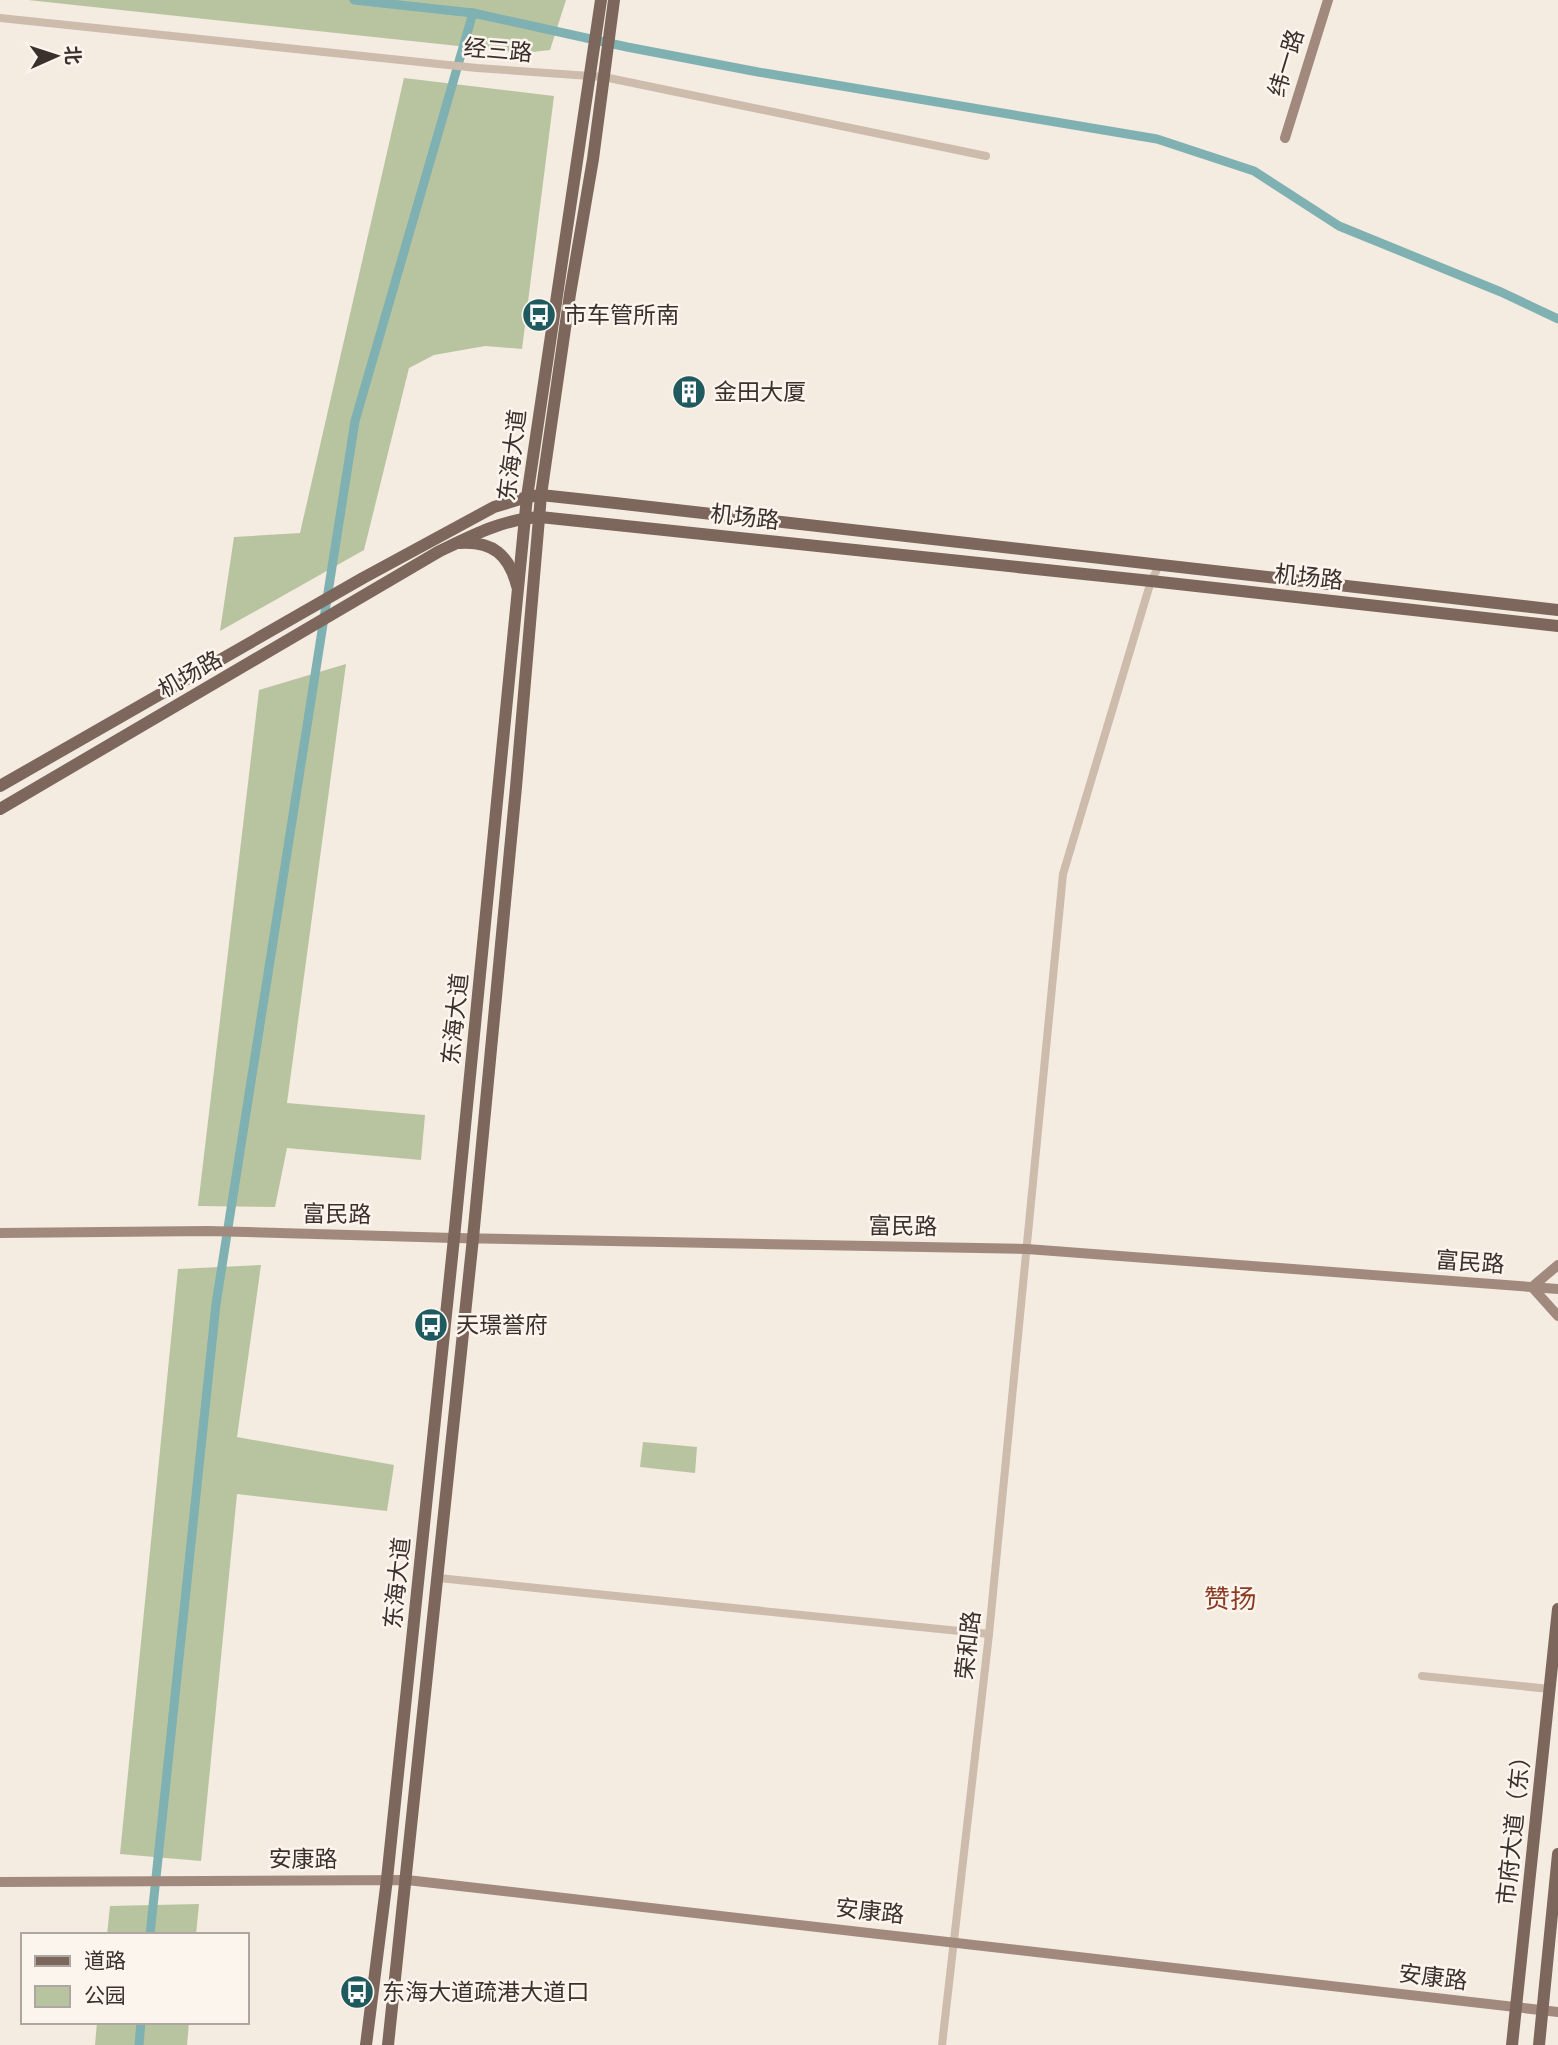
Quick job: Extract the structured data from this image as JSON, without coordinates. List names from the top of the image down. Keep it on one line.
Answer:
{"streets":{"main road":["东海大道","机场路","市府大道（东）"],"street":["经三路","纬一路","富民路","荣和路","安康路"]},"crossings":[["经三路","东海大道"],["东海大道","机场路"],["东海大道","富民路"],["东海大道","安康路"],["机场路","荣和路"],["富民路","荣和路"],["荣和路","安康路"],["市府大道（东）","安康路"]],"districts":["赞扬"],"places":{"bus stop":["市车管所南","天璟誉府","东海大道疏港大道口"],"building":["金田大厦"]},"legend":["道路","公园"],"north":"right"}
